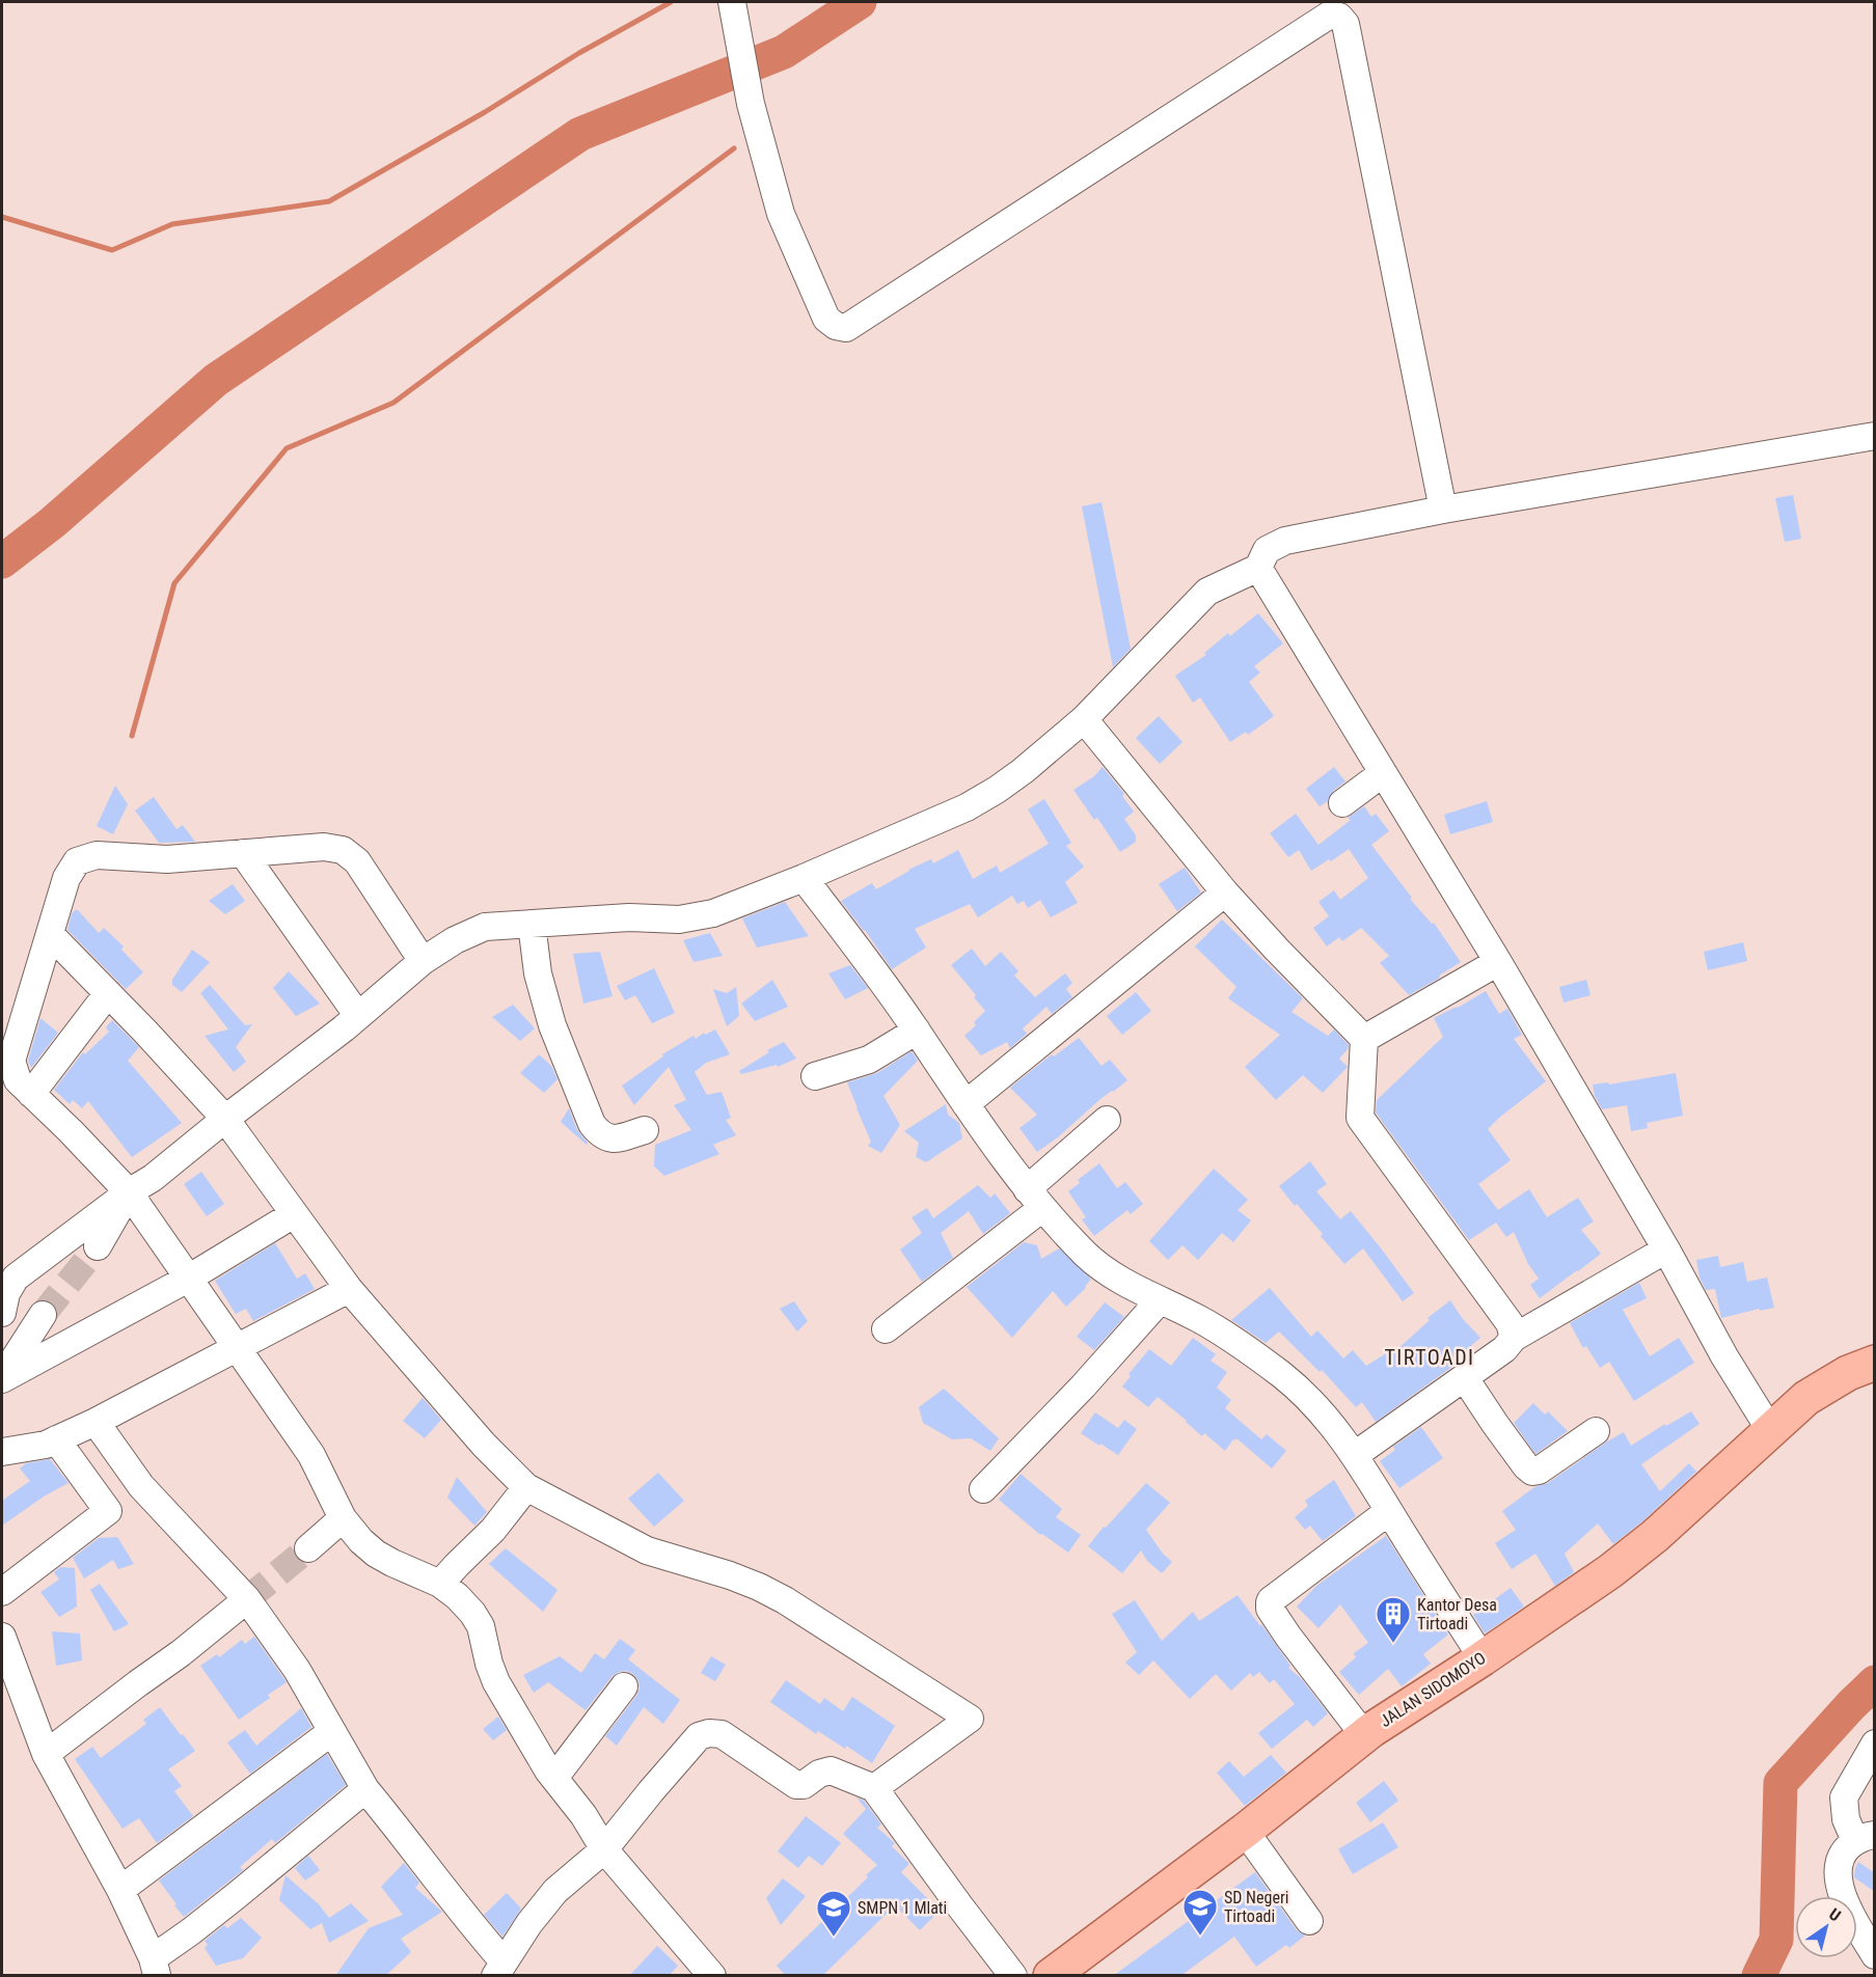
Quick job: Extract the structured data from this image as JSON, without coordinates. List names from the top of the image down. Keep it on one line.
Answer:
{"streets":{"main road":["JALAN SIDOMOYO"]},"districts":["TIRTOADI"],"places":{"building":["Kantor Desa Tirtoadi"],"school or university":["SD Negeri Tirtoadi","SMPN 1 Mlati"]},"north":"top right"}
